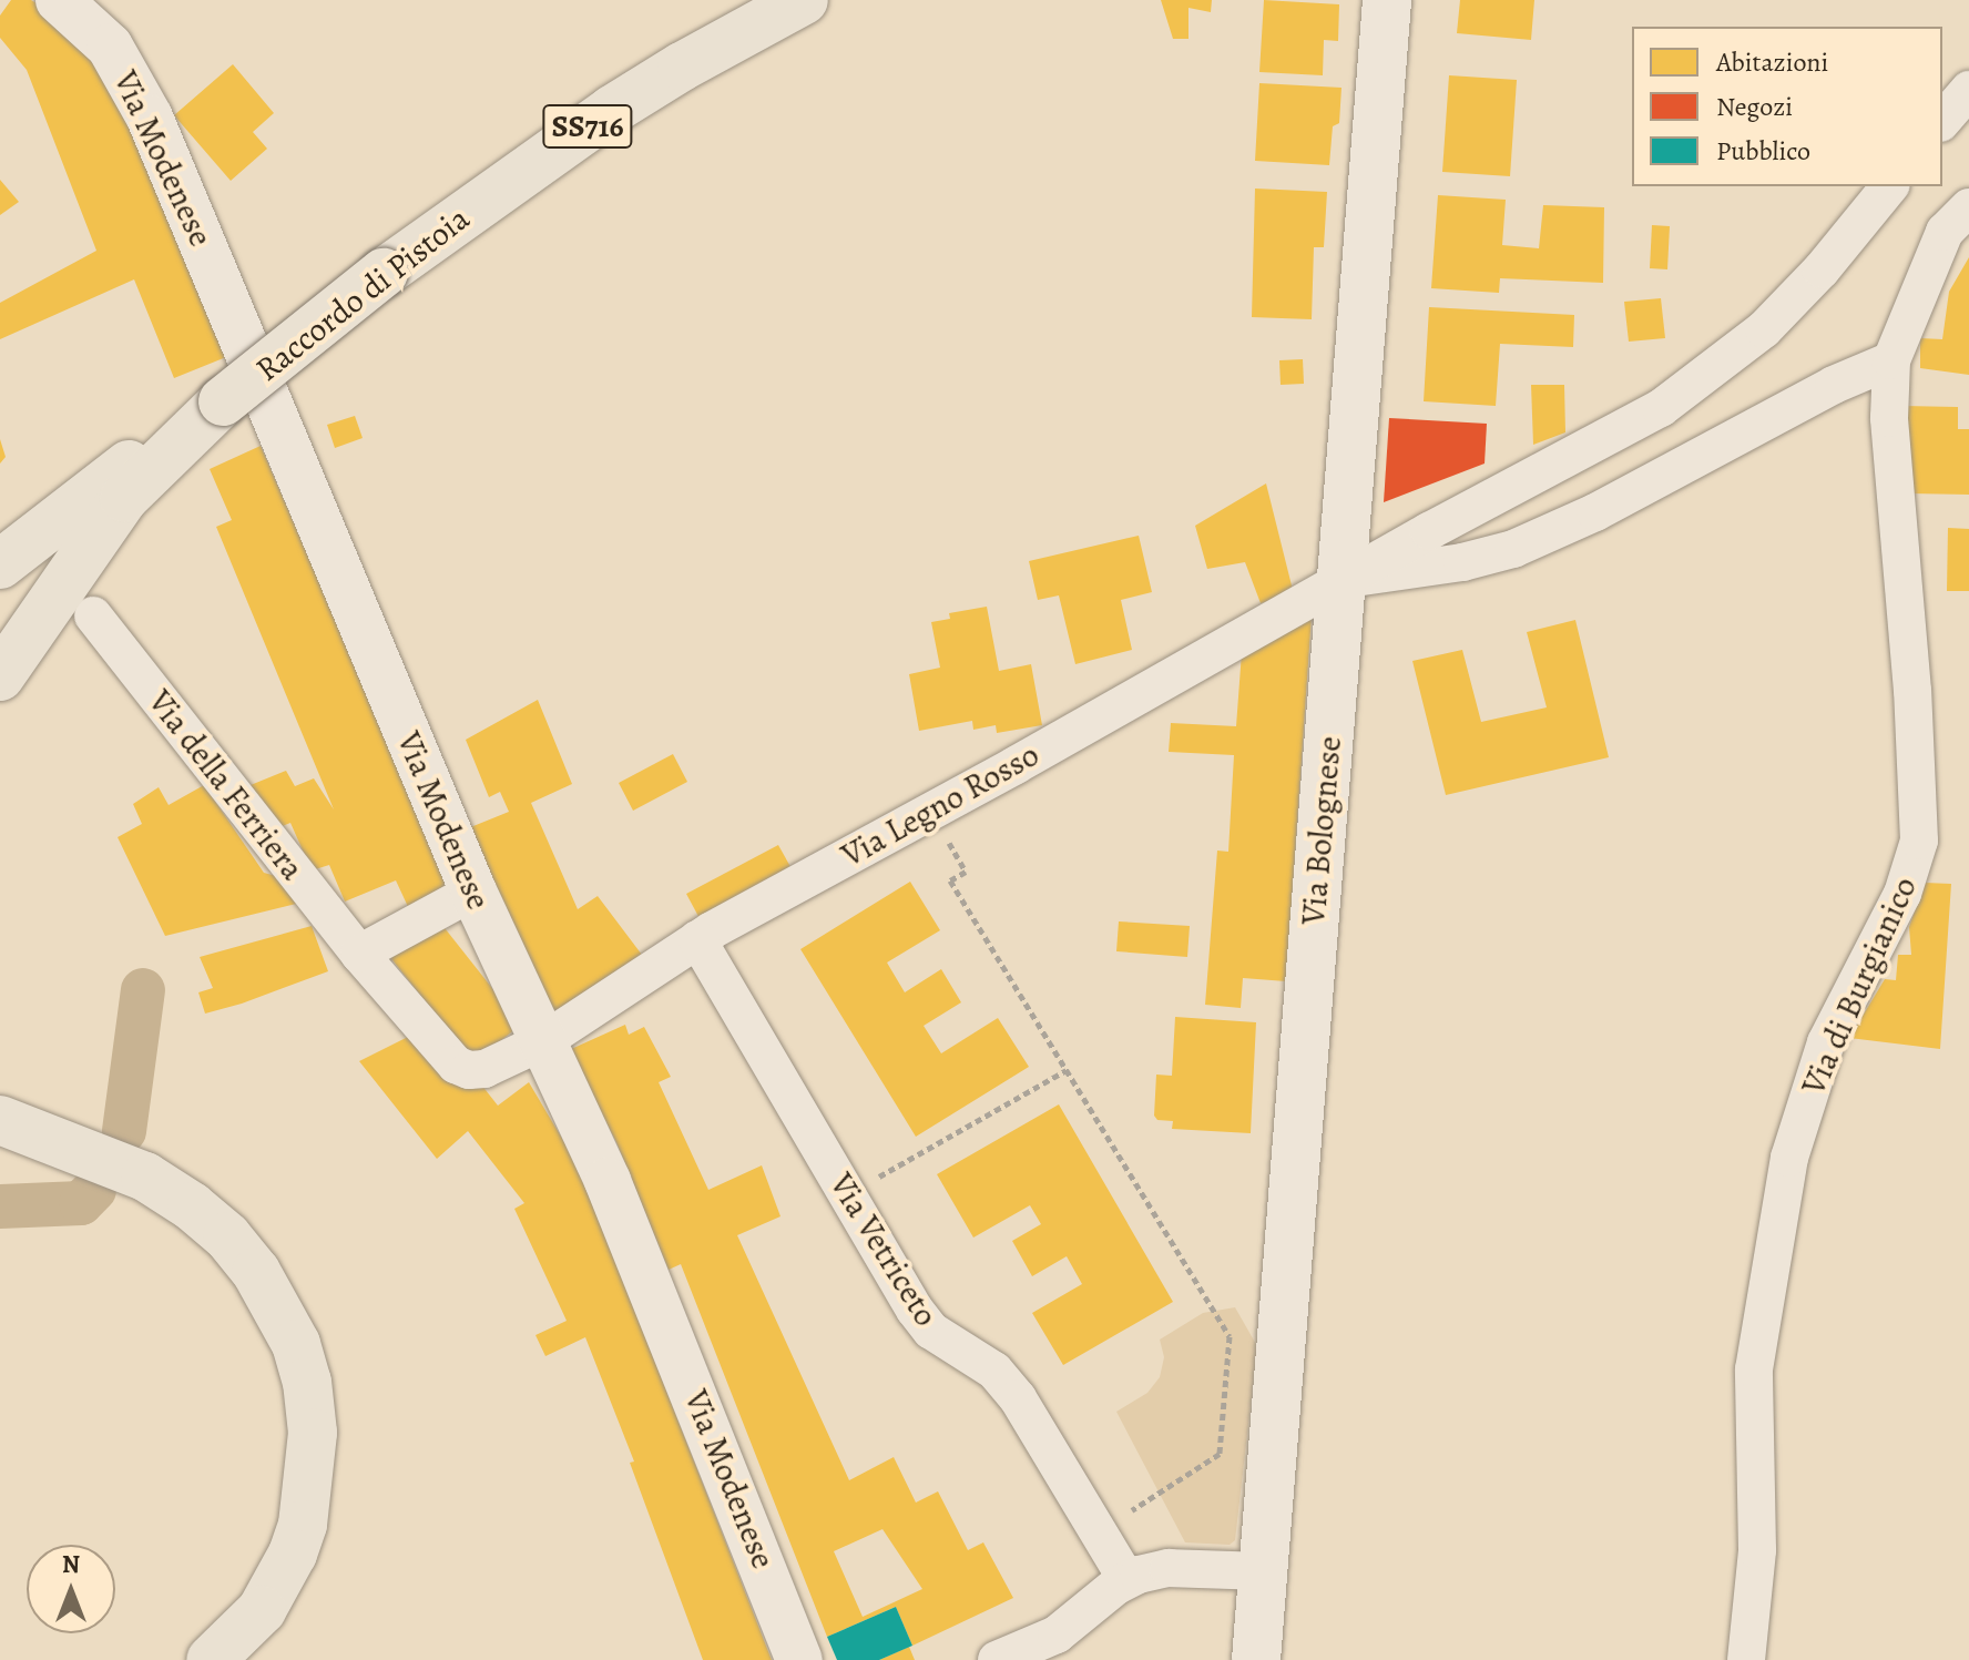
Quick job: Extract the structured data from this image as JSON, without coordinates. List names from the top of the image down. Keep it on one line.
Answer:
{"streets":{"main road":["SS716","Raccordo di Pistoia","Via Bolognese"],"street":["Via Modenese","Via della Ferriera","Via Legno Rosso","Via di Burgianico","Via Vetriceto"]},"crossings":[["Via Modenese","Via della Ferriera"],["Via Modenese","Via Legno Rosso"],["Via della Ferriera","Via Legno Rosso"],["Via Legno Rosso","Via Bolognese"],["Via Legno Rosso","Via Vetriceto"]],"legend":["Abitazioni","Negozi","Pubblico"],"north":"top"}
